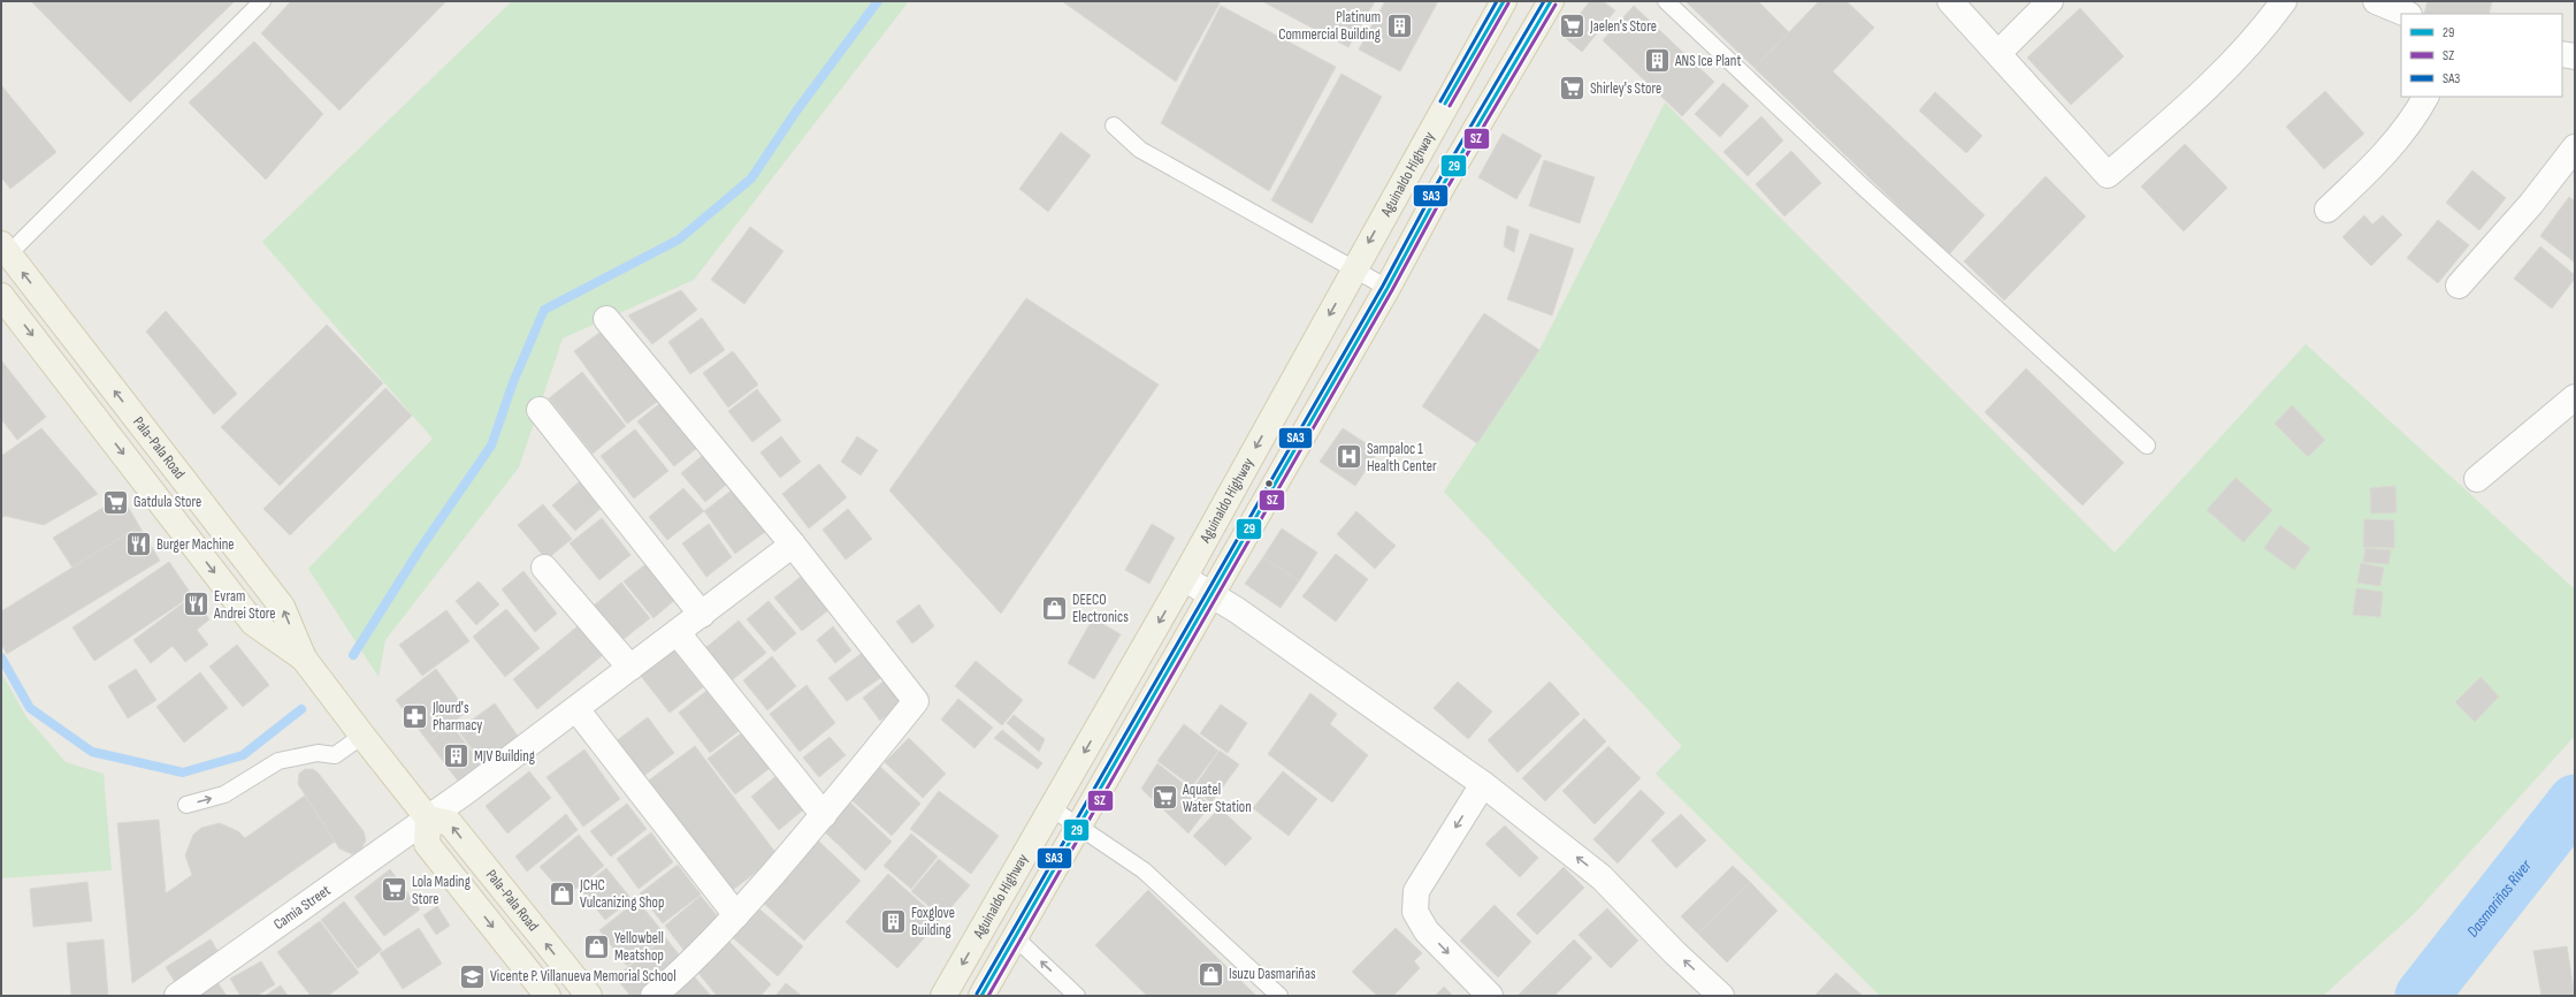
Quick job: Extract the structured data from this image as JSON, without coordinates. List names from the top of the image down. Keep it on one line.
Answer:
{"streets":{"main road":["Aguinaldo Highway","Pala-Pala Road"],"street":["Camia Street"]},"crossings":[["Pala-Pala Road","Camia Street"]],"water":["Dasmariñas River"],"places":{"building":["Platinum Commercial Building","ANS Ice Plant","MJV Building","Foxglove Building"],"supermarket":["Jaelen's Store","Shirley's Store","Gatdula Store","Aquatel Water Station","Lola Mading Store"],"hospital":["Sampaloc 1 Health Center"],"restaurant":["Burger Machine","Evram Andrei Store"],"shop":["DEECO Electronics","JCHC Vulcanizing Shop","Yellowbell Meatshop","Isuzu Dasmariñas"],"pharmacy":["Jlourd's Pharmacy"],"school or university":["Vicente P. Villanueva Memorial School"]},"lines":["transit line 29","transit line SA3","transit line SZ"],"legend":["29","SZ","SA3"]}
